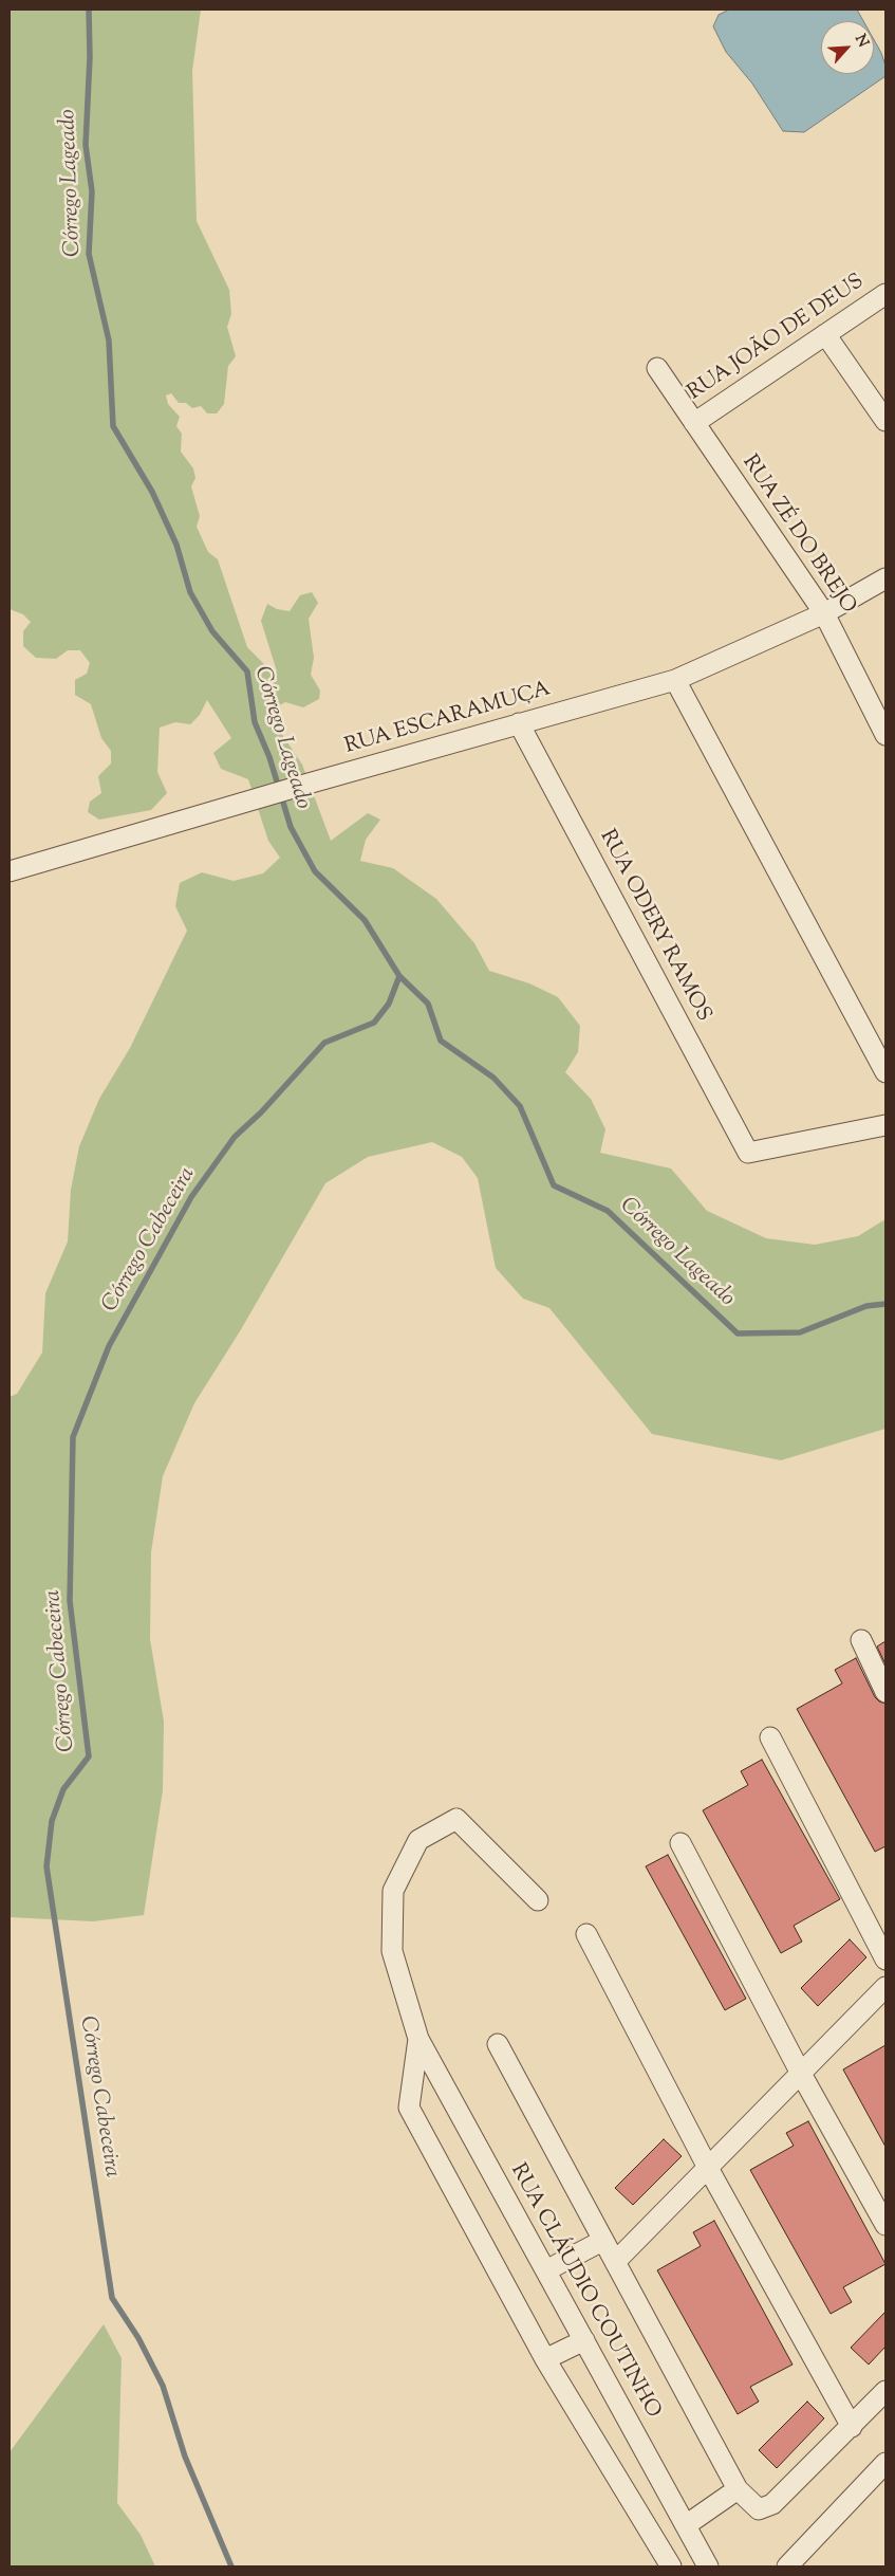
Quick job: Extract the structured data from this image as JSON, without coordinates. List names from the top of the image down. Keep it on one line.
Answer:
{"streets":{"street":["RUA JOÃO DE DEUS","RUA ZÉ DO BREJO","RUA ESCARAMUÇA","RUA ODERY RAMOS","RUA CLÁUDIO COUTINHO"]},"crossings":[["RUA JOÃO DE DEUS","RUA ZÉ DO BREJO"],["RUA ZÉ DO BREJO","RUA ESCARAMUÇA"],["RUA ESCARAMUÇA","RUA ODERY RAMOS"]],"water":["Córrego Lageado","Córrego Cabeceira"],"north":"top right"}
